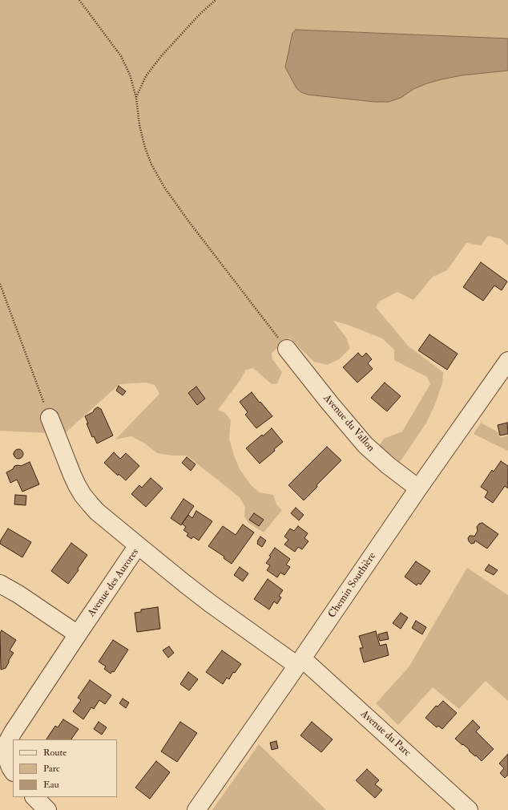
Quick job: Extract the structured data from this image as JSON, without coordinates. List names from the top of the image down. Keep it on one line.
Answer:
{"streets":{"street":["Avenue du Vallon","Avenue des Aurores","Chemin Southière","Avenue du Parc"]},"crossings":[["Avenue du Vallon","Chemin Southière"],["Avenue des Aurores","Chemin Southière"],["Avenue des Aurores","Avenue du Parc"],["Chemin Southière","Avenue du Parc"]],"legend":["Route","Parc","Eau"]}
